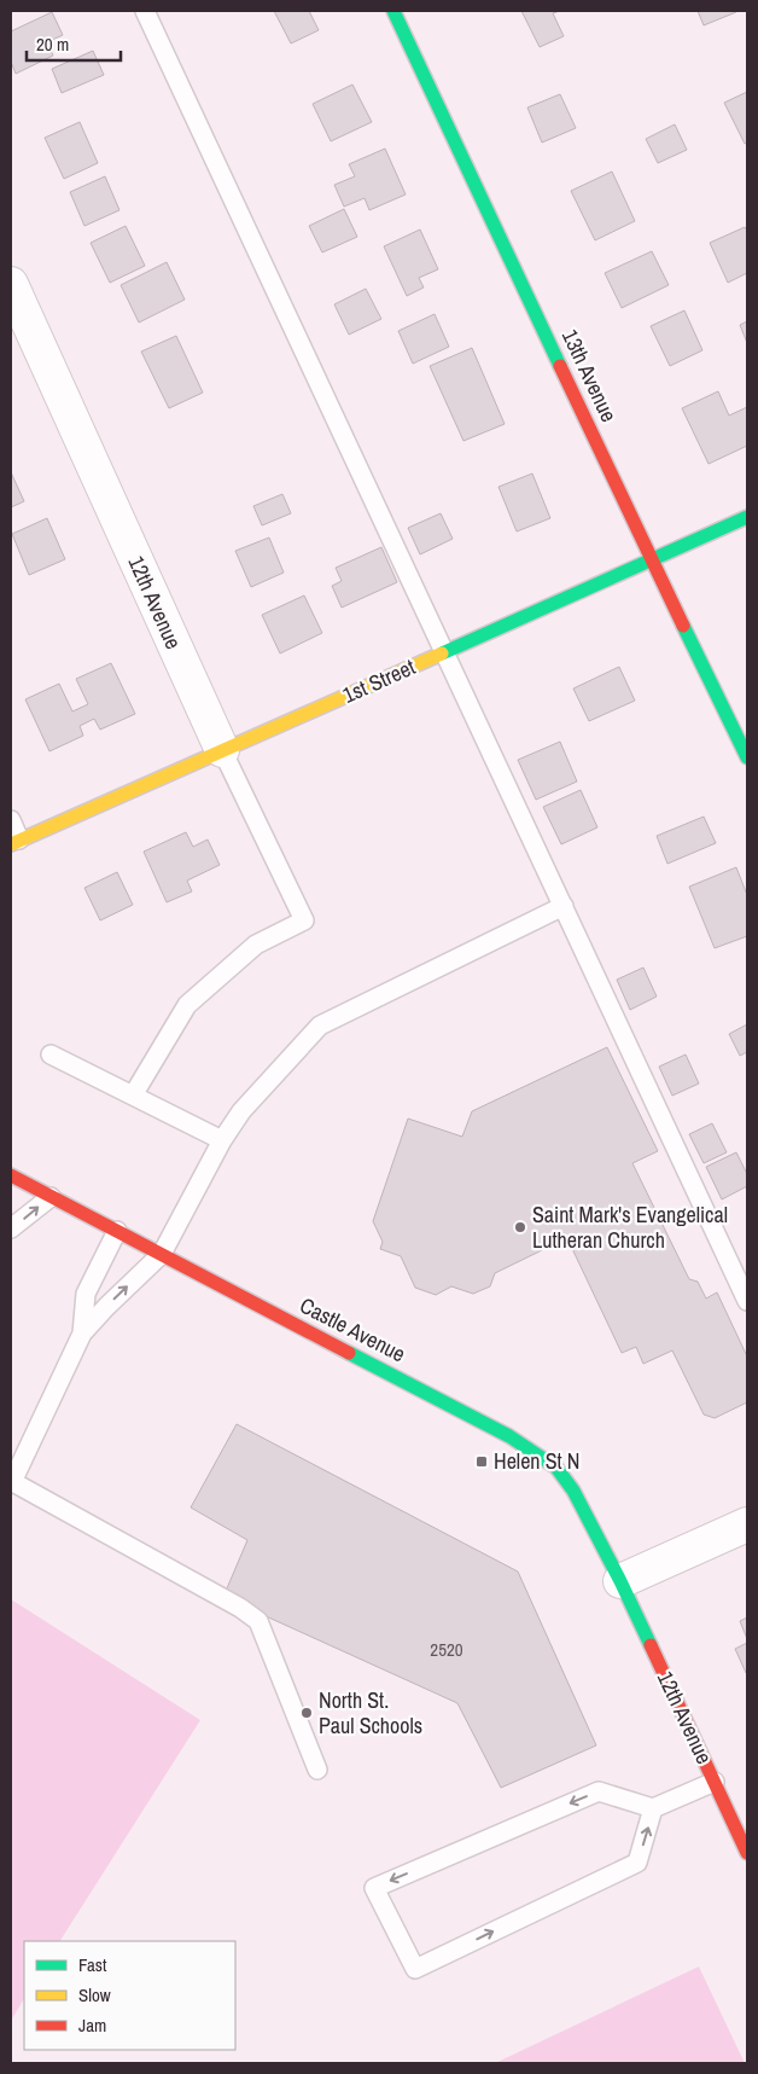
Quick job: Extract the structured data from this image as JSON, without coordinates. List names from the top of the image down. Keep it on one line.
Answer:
{"streets":{"street":["13th Avenue","12th Avenue","1st Street","Castle Avenue"]},"crossings":[["13th Avenue","1st Street"],["12th Avenue","1st Street"],["12th Avenue","Castle Avenue"]],"places":{"other":["Saint Mark's Evangelical Lutheran Church","North St. Paul Schools"],"transit":["Helen St N"]},"house_numbers":["2520"],"legend":["Fast","Slow","Jam"],"scale_bar":"20 m"}
